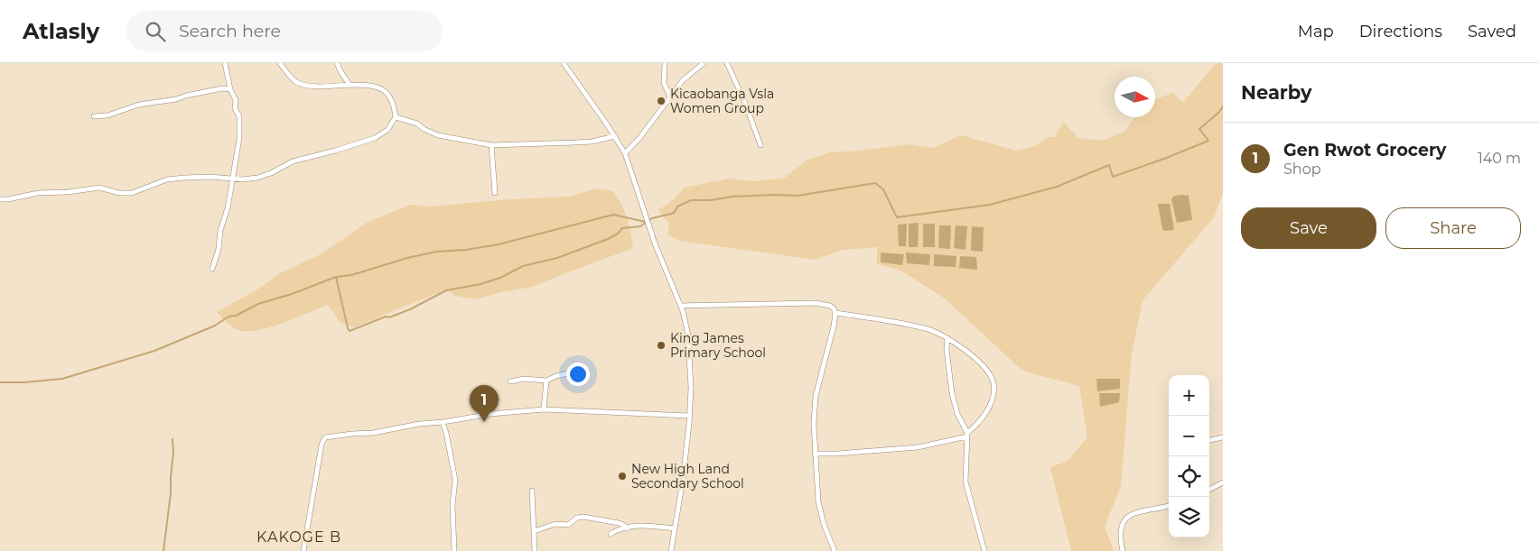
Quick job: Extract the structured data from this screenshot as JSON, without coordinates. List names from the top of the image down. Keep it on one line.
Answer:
{"districts":["KAKOGE B"],"places":["Kicaobanga Vsla Women Group","King James Primary School","New High Land Secondary School"],"north":"right","page":{"header":"Atlasly","search":"Search here","nav":["Map","Directions","Saved"],"heading":"Nearby","list":[{"mark":"1","name":"Gen Rwot Grocery","note":"Shop","value":"140 m"}],"buttons":["Save","Share"],"map_buttons":["+","−"],"pins":"1"}}
